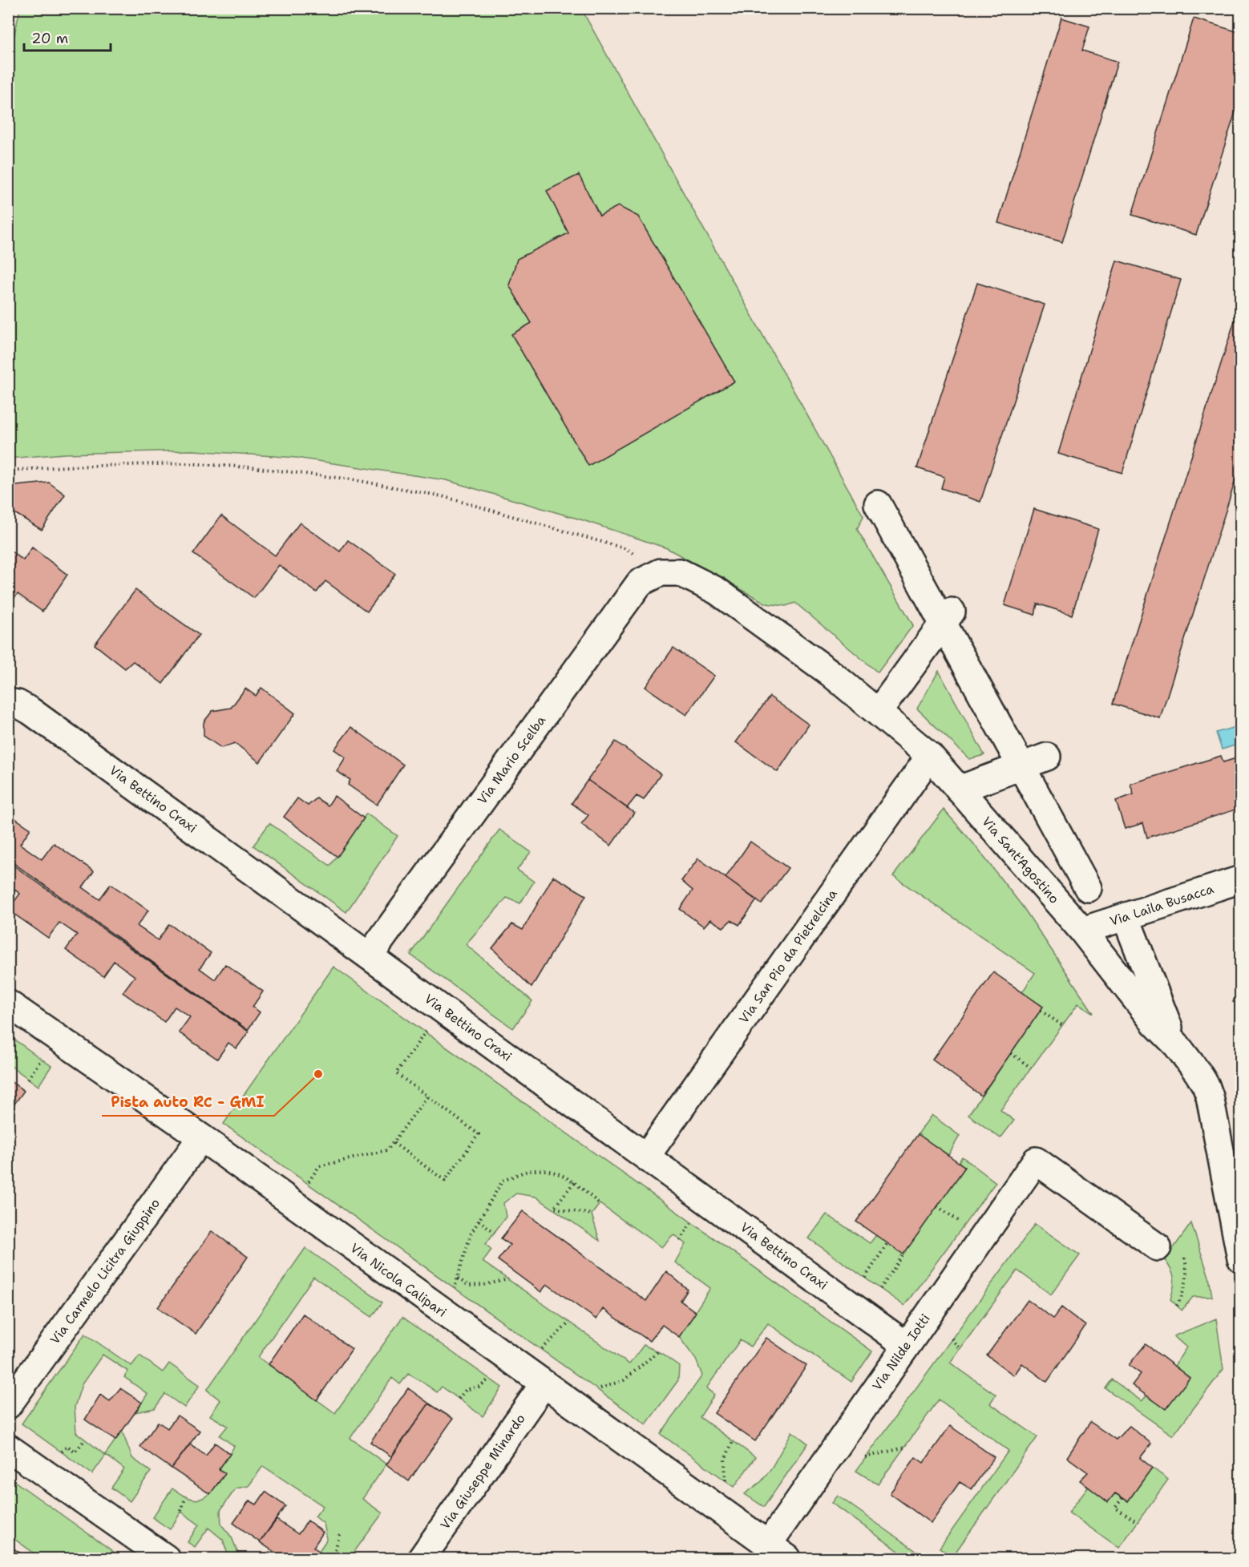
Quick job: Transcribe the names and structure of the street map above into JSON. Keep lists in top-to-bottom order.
{
  "streets": {
    "street": [
      "Via Mario Scelba",
      "Via Bettino Craxi",
      "Via Sant'Agostino",
      "Via Laila Busacca",
      "Via San Pio da Pietrelcina",
      "Via Carmelo Licitra Giuppino",
      "Via Nicola Calipari",
      "Via Nilde Iotti",
      "Via Giuseppe Minardo"
    ]
  },
  "crossings": [
    ["Via Mario Scelba", "Via Bettino Craxi"],
    ["Via Mario Scelba", "Via Sant'Agostino"],
    ["Via Bettino Craxi", "Via San Pio da Pietrelcina"],
    ["Via Bettino Craxi", "Via Nilde Iotti"],
    ["Via Sant'Agostino", "Via Laila Busacca"],
    ["Via Sant'Agostino", "Via San Pio da Pietrelcina"],
    ["Via Carmelo Licitra Giuppino", "Via Nicola Calipari"],
    ["Via Nicola Calipari", "Via Nilde Iotti"],
    ["Via Nicola Calipari", "Via Giuseppe Minardo"]
  ],
  "places": ["Pista auto RC - GMI"],
  "scale_bar": "20 m"
}
